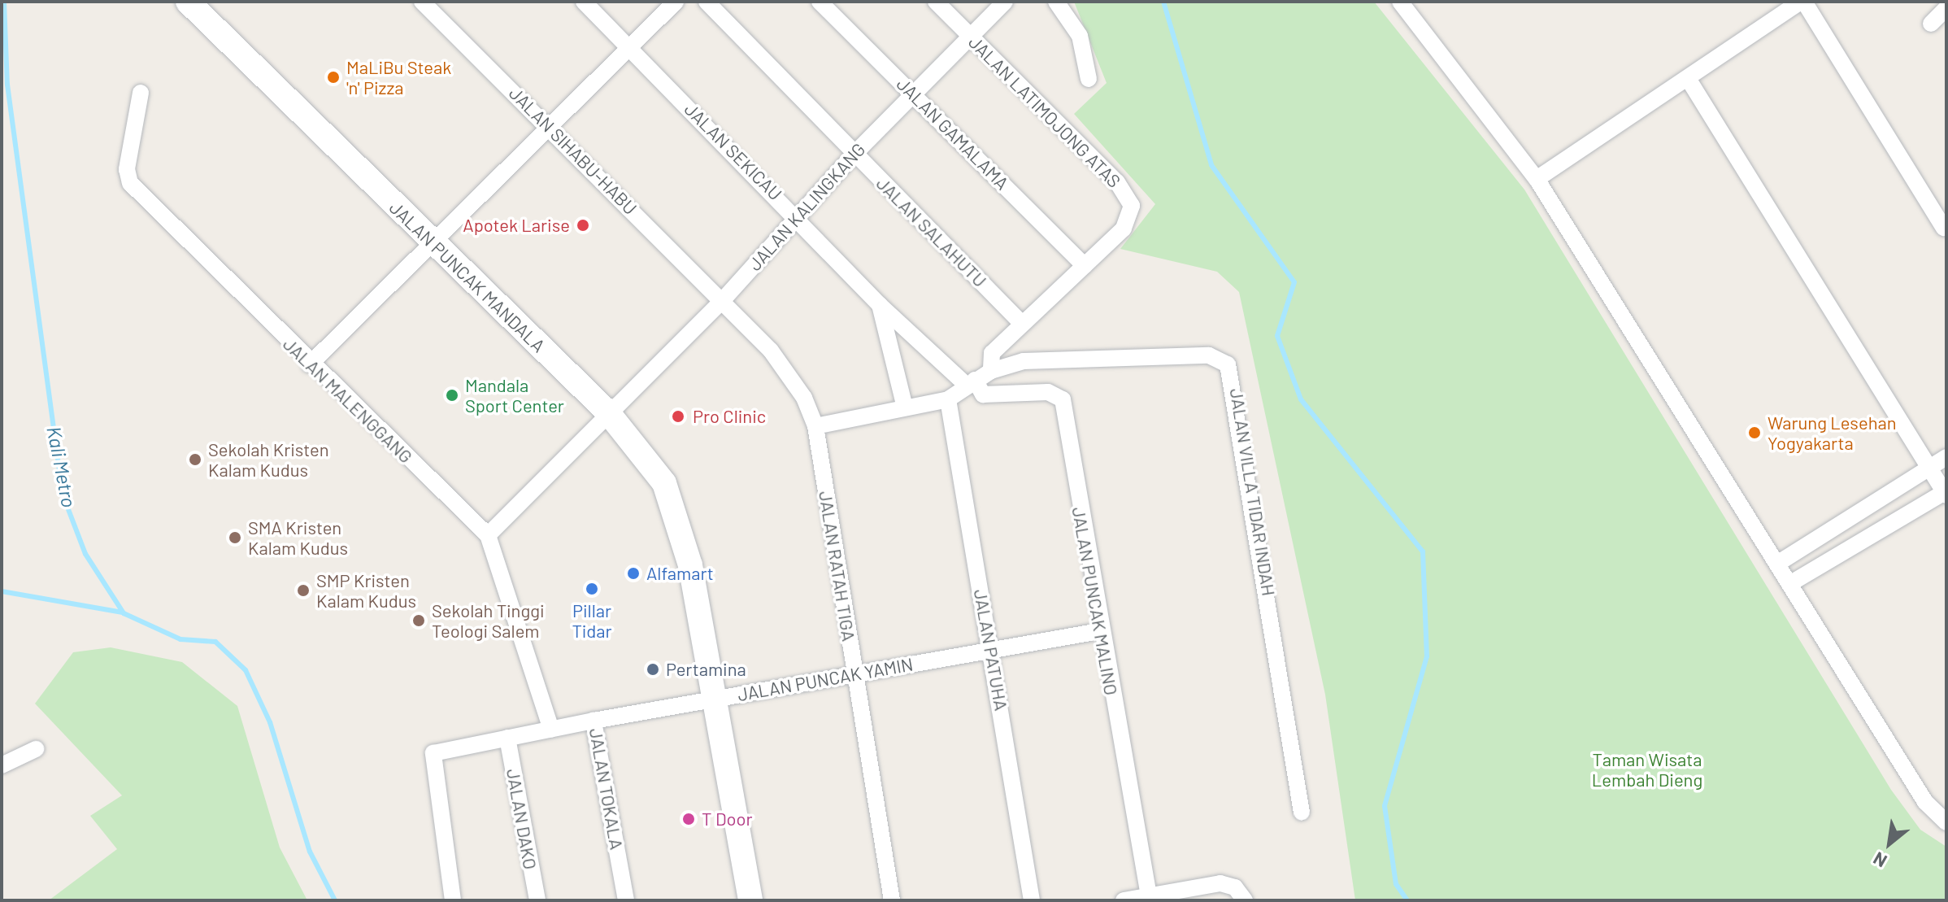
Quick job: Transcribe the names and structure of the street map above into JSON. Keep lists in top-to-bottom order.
{
  "streets": {
    "main road": ["JALAN PUNCAK MANDALA", "JALAN PUNCAK YAMIN"],
    "street": [
      "JALAN LATIMOJONG ATAS",
      "JALAN GAMALAMA",
      "JALAN SIHABU-HABU",
      "JALAN SEKICAU",
      "JALAN KALINGKANG",
      "JALAN SALAHUTU",
      "JALAN MALENGGANG",
      "JALAN VILLA TIDAR INDAH",
      "JALAN RATAH TIGA",
      "JALAN PUNCAK MALINO",
      "JALAN PATUHA",
      "JALAN TOKALA",
      "JALAN DAKO"
    ]
  },
  "crossings": [
    ["JALAN LATIMOJONG ATAS", "JALAN GAMALAMA"],
    ["JALAN LATIMOJONG ATAS", "JALAN KALINGKANG"],
    ["JALAN GAMALAMA", "JALAN KALINGKANG"],
    ["JALAN SIHABU-HABU", "JALAN KALINGKANG"],
    ["JALAN SIHABU-HABU", "JALAN RATAH TIGA"],
    ["JALAN SEKICAU", "JALAN KALINGKANG"],
    ["JALAN SEKICAU", "JALAN VILLA TIDAR INDAH"],
    ["JALAN SEKICAU", "JALAN PUNCAK MALINO"],
    ["JALAN KALINGKANG", "JALAN SALAHUTU"],
    ["JALAN KALINGKANG", "JALAN PUNCAK MANDALA"],
    ["JALAN KALINGKANG", "JALAN MALENGGANG"],
    ["JALAN KALINGKANG", "JALAN RATAH TIGA"],
    ["JALAN PUNCAK MANDALA", "JALAN PUNCAK YAMIN"],
    ["JALAN PUNCAK MANDALA", "JALAN TOKALA"],
    ["JALAN VILLA TIDAR INDAH", "JALAN PUNCAK MALINO"],
    ["JALAN VILLA TIDAR INDAH", "JALAN PATUHA"],
    ["JALAN RATAH TIGA", "JALAN PUNCAK YAMIN"],
    ["JALAN PUNCAK MALINO", "JALAN PUNCAK YAMIN"],
    ["JALAN PATUHA", "JALAN PUNCAK YAMIN"],
    ["JALAN PUNCAK YAMIN", "JALAN TOKALA"]
  ],
  "water": ["Kali Metro"],
  "parks": ["Taman Wisata Lembah Dieng"],
  "places": [
    "MaLiBu Steak 'n' Pizza",
    "Apotek Larise",
    "Mandala Sport Center",
    "Pro Clinic",
    "Warung Lesehan Yogyakarta",
    "Sekolah Kristen Kalam Kudus",
    "SMA Kristen Kalam Kudus",
    "Alfamart",
    "Pillar Tidar",
    "SMP Kristen Kalam Kudus",
    "Sekolah Tinggi Teologi Salem",
    "Pertamina",
    "T Door"
  ],
  "north": "bottom left"
}
